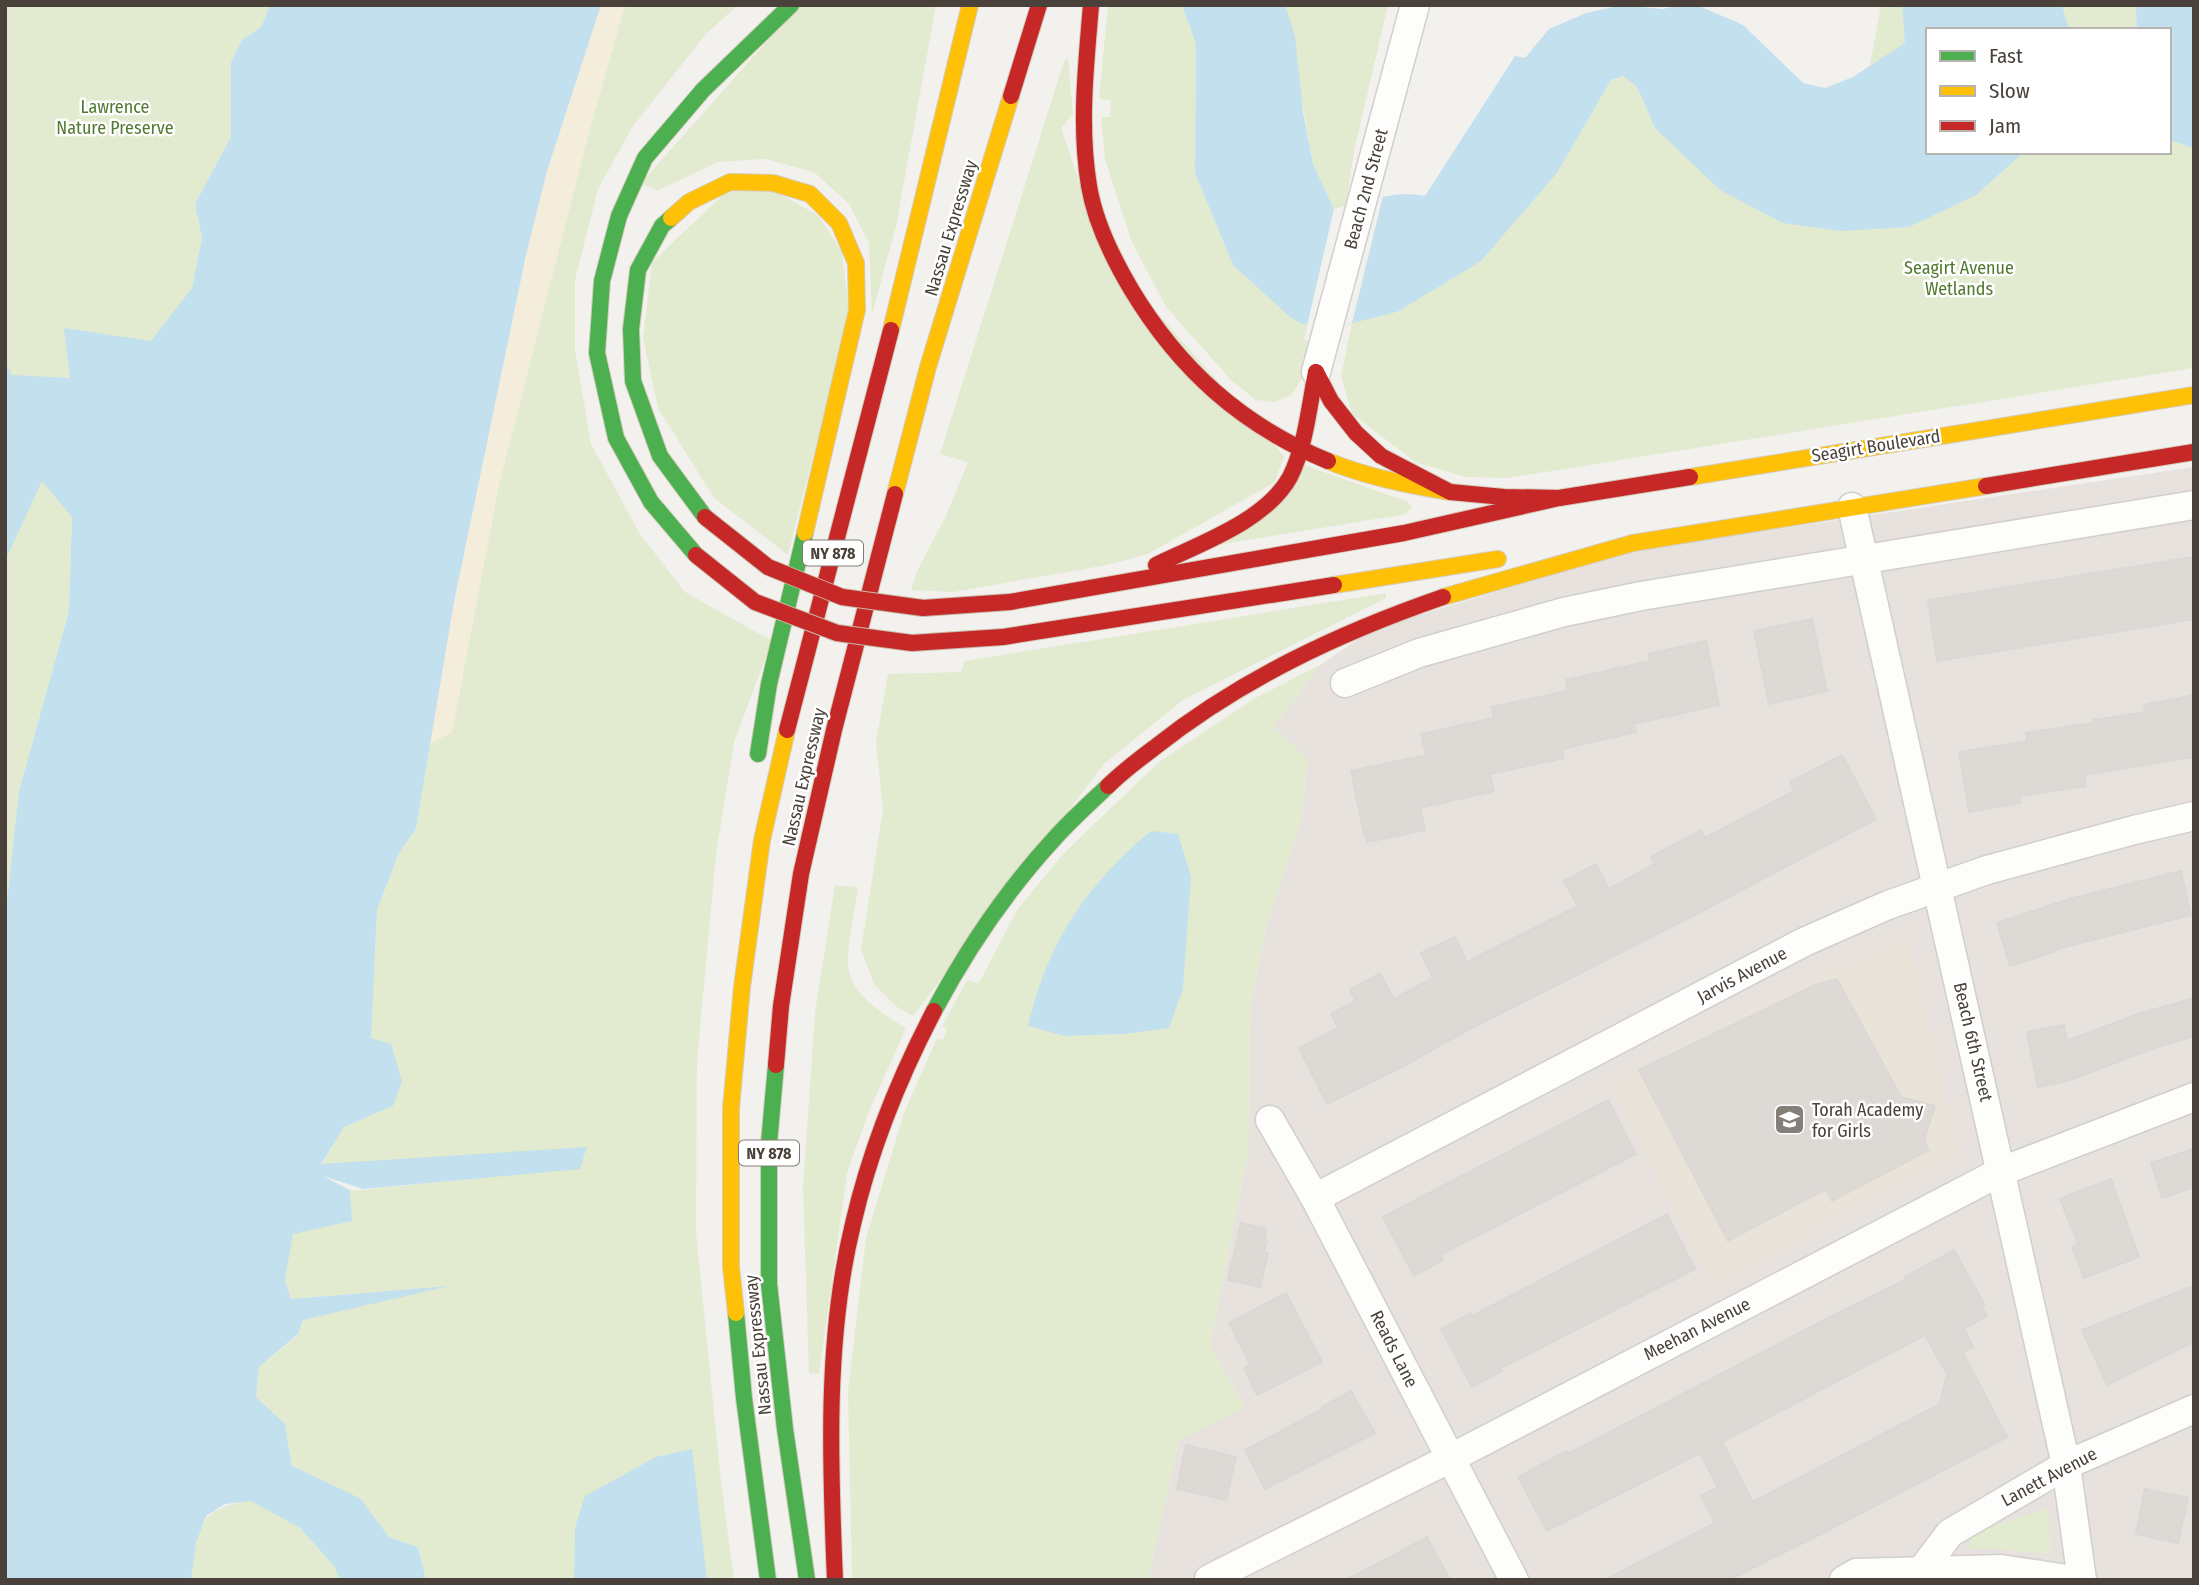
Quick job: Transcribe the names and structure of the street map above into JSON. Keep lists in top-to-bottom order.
{
  "streets": {
    "main road": ["Nassau Expressway", "Seagirt Boulevard", "NY 878"],
    "street": [
      "Beach 2nd Street",
      "Jarvis Avenue",
      "Beach 6th Street",
      "Meehan Avenue",
      "Reads Lane",
      "Lanett Avenue"
    ]
  },
  "crossings": [
    ["Jarvis Avenue", "Beach 6th Street"],
    ["Jarvis Avenue", "Reads Lane"],
    ["Beach 6th Street", "Meehan Avenue"],
    ["Beach 6th Street", "Lanett Avenue"],
    ["Meehan Avenue", "Reads Lane"]
  ],
  "parks": ["Lawrence Nature Preserve", "Seagirt Avenue Wetlands"],
  "places": {
    "school or university": ["Torah Academy for Girls"]
  },
  "legend": ["Fast", "Slow", "Jam"]
}
